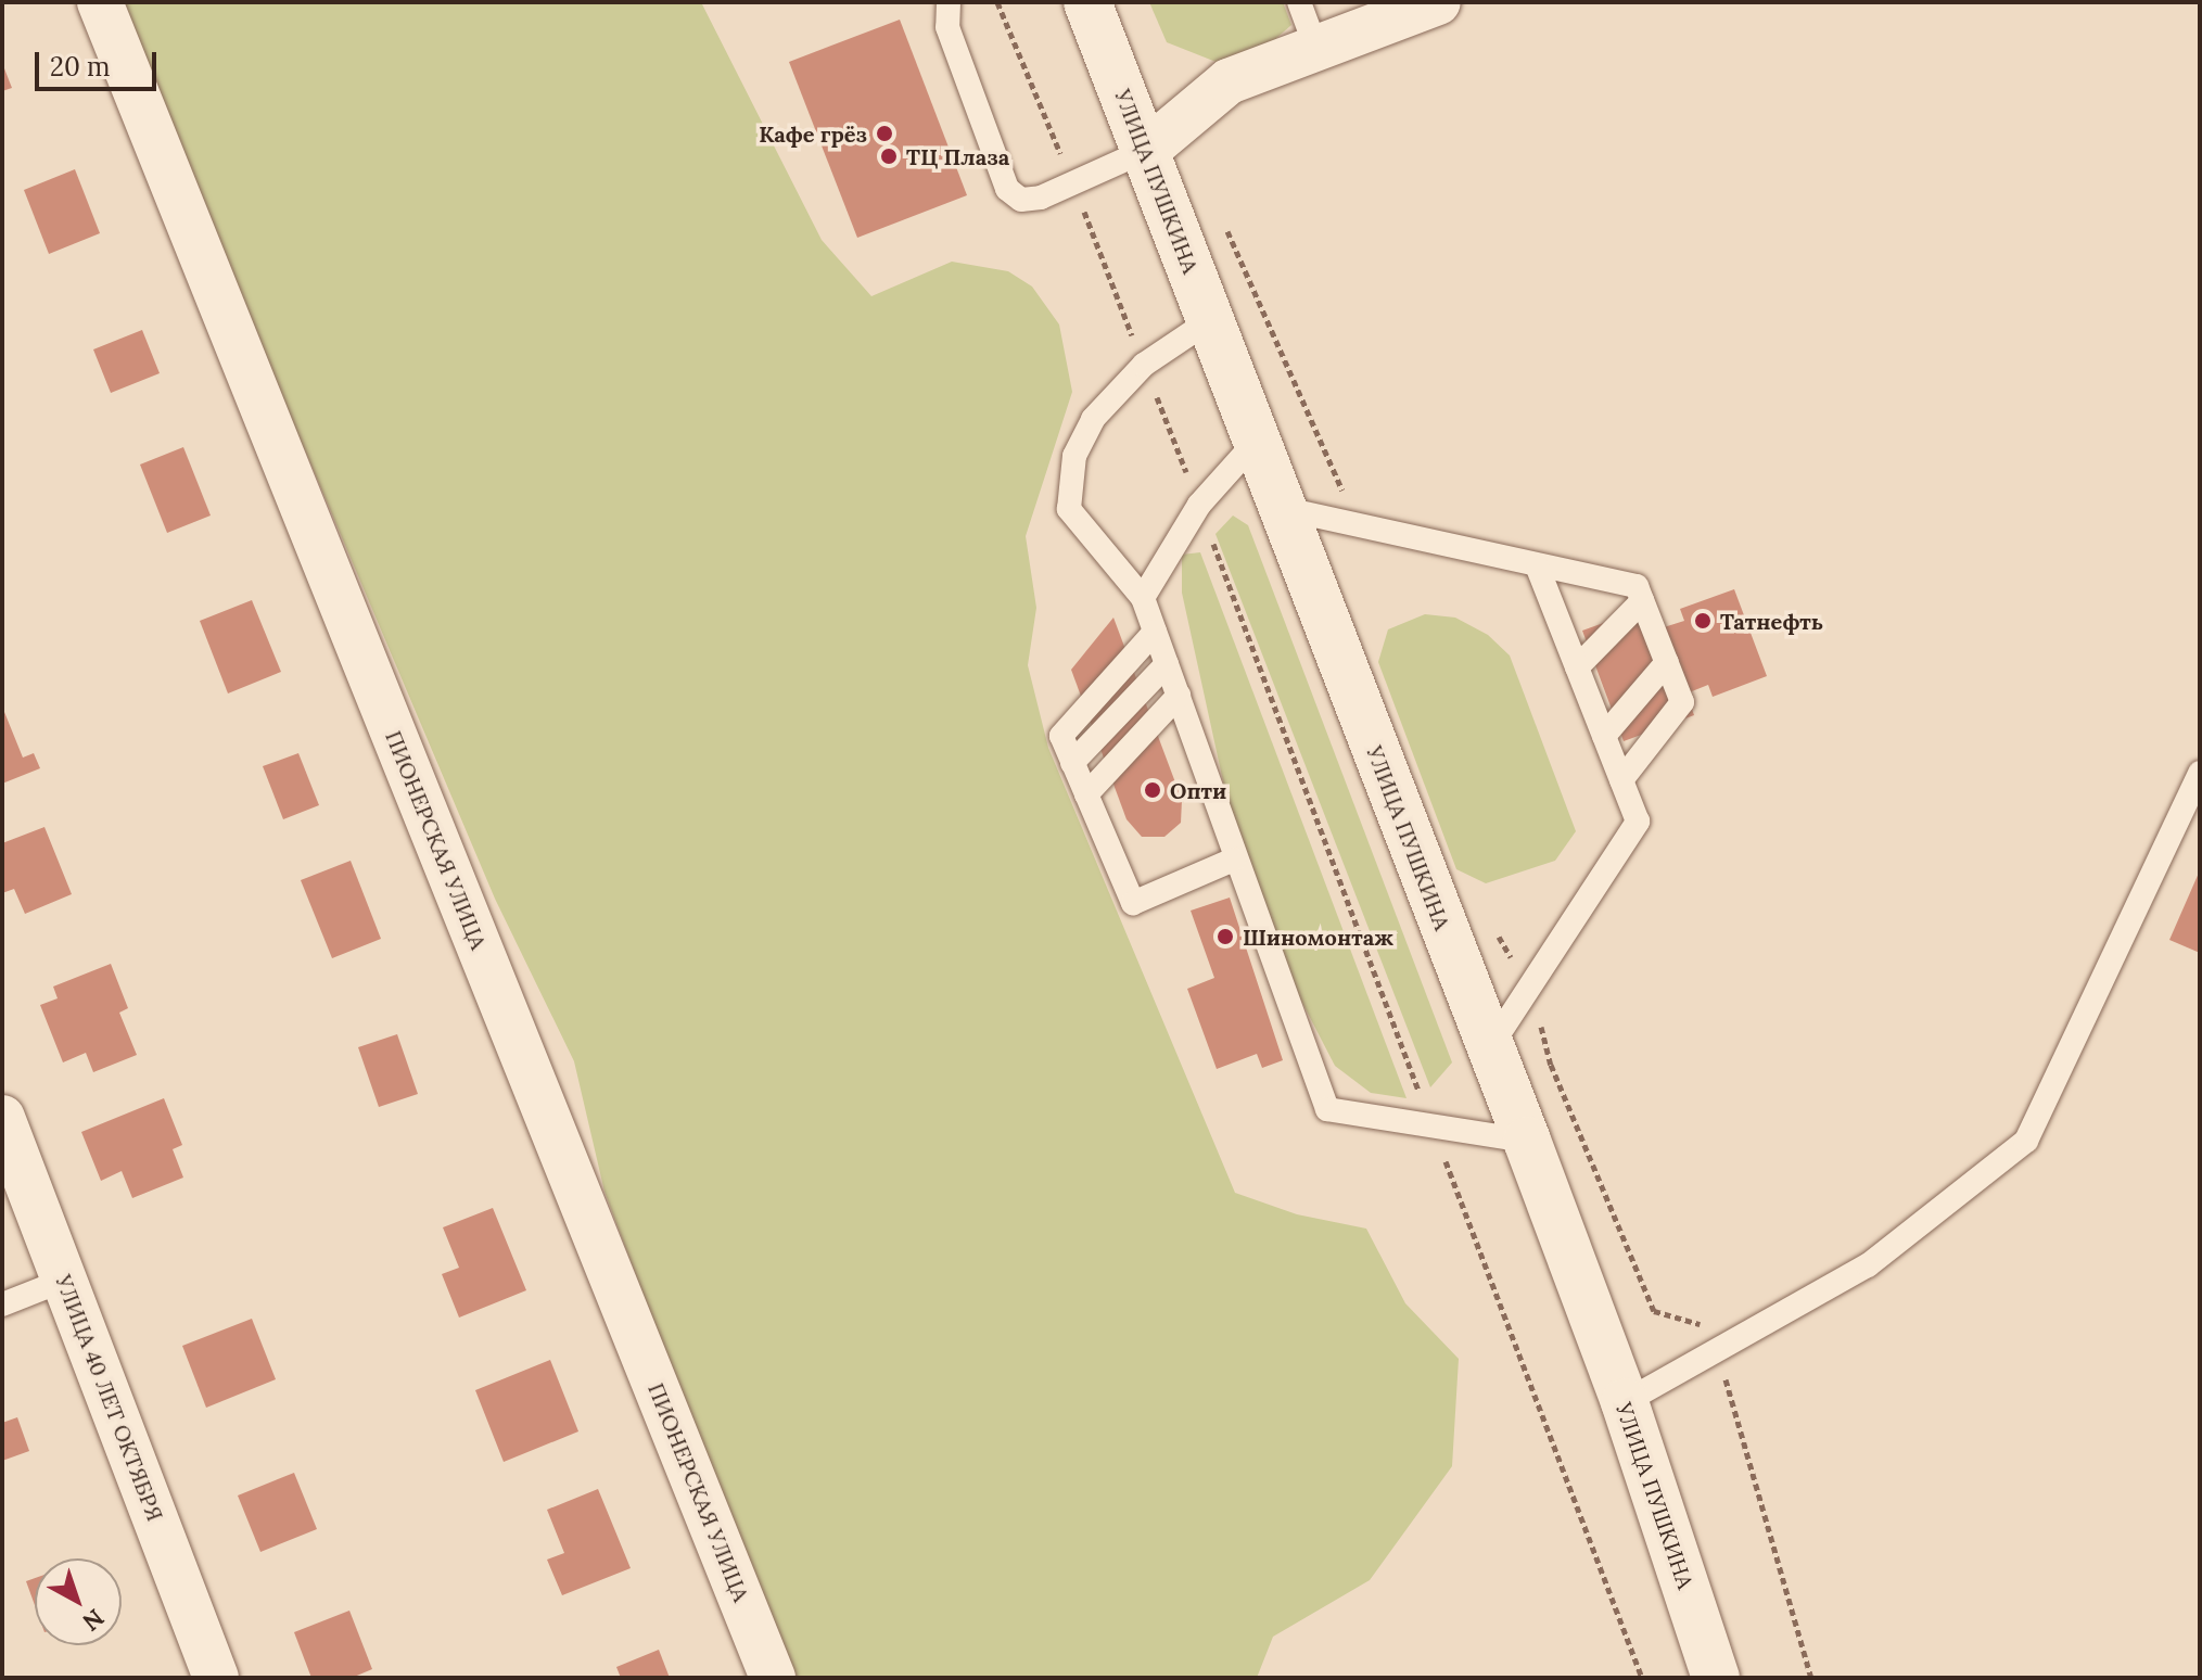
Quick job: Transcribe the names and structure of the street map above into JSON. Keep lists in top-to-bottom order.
{
  "streets": {
    "main road": ["УЛИЦА ПУШКИНА"],
    "street": ["ПИОНЕРСКАЯ УЛИЦА", "УЛИЦА 40 ЛЕТ ОКТЯБРЯ"]
  },
  "places": [
    "Кафе грёз",
    "ТЦ Плаза",
    "Татнефть",
    "Опти",
    "Шиномонтаж"
  ],
  "scale_bar": "20 m",
  "north": "bottom right"
}
